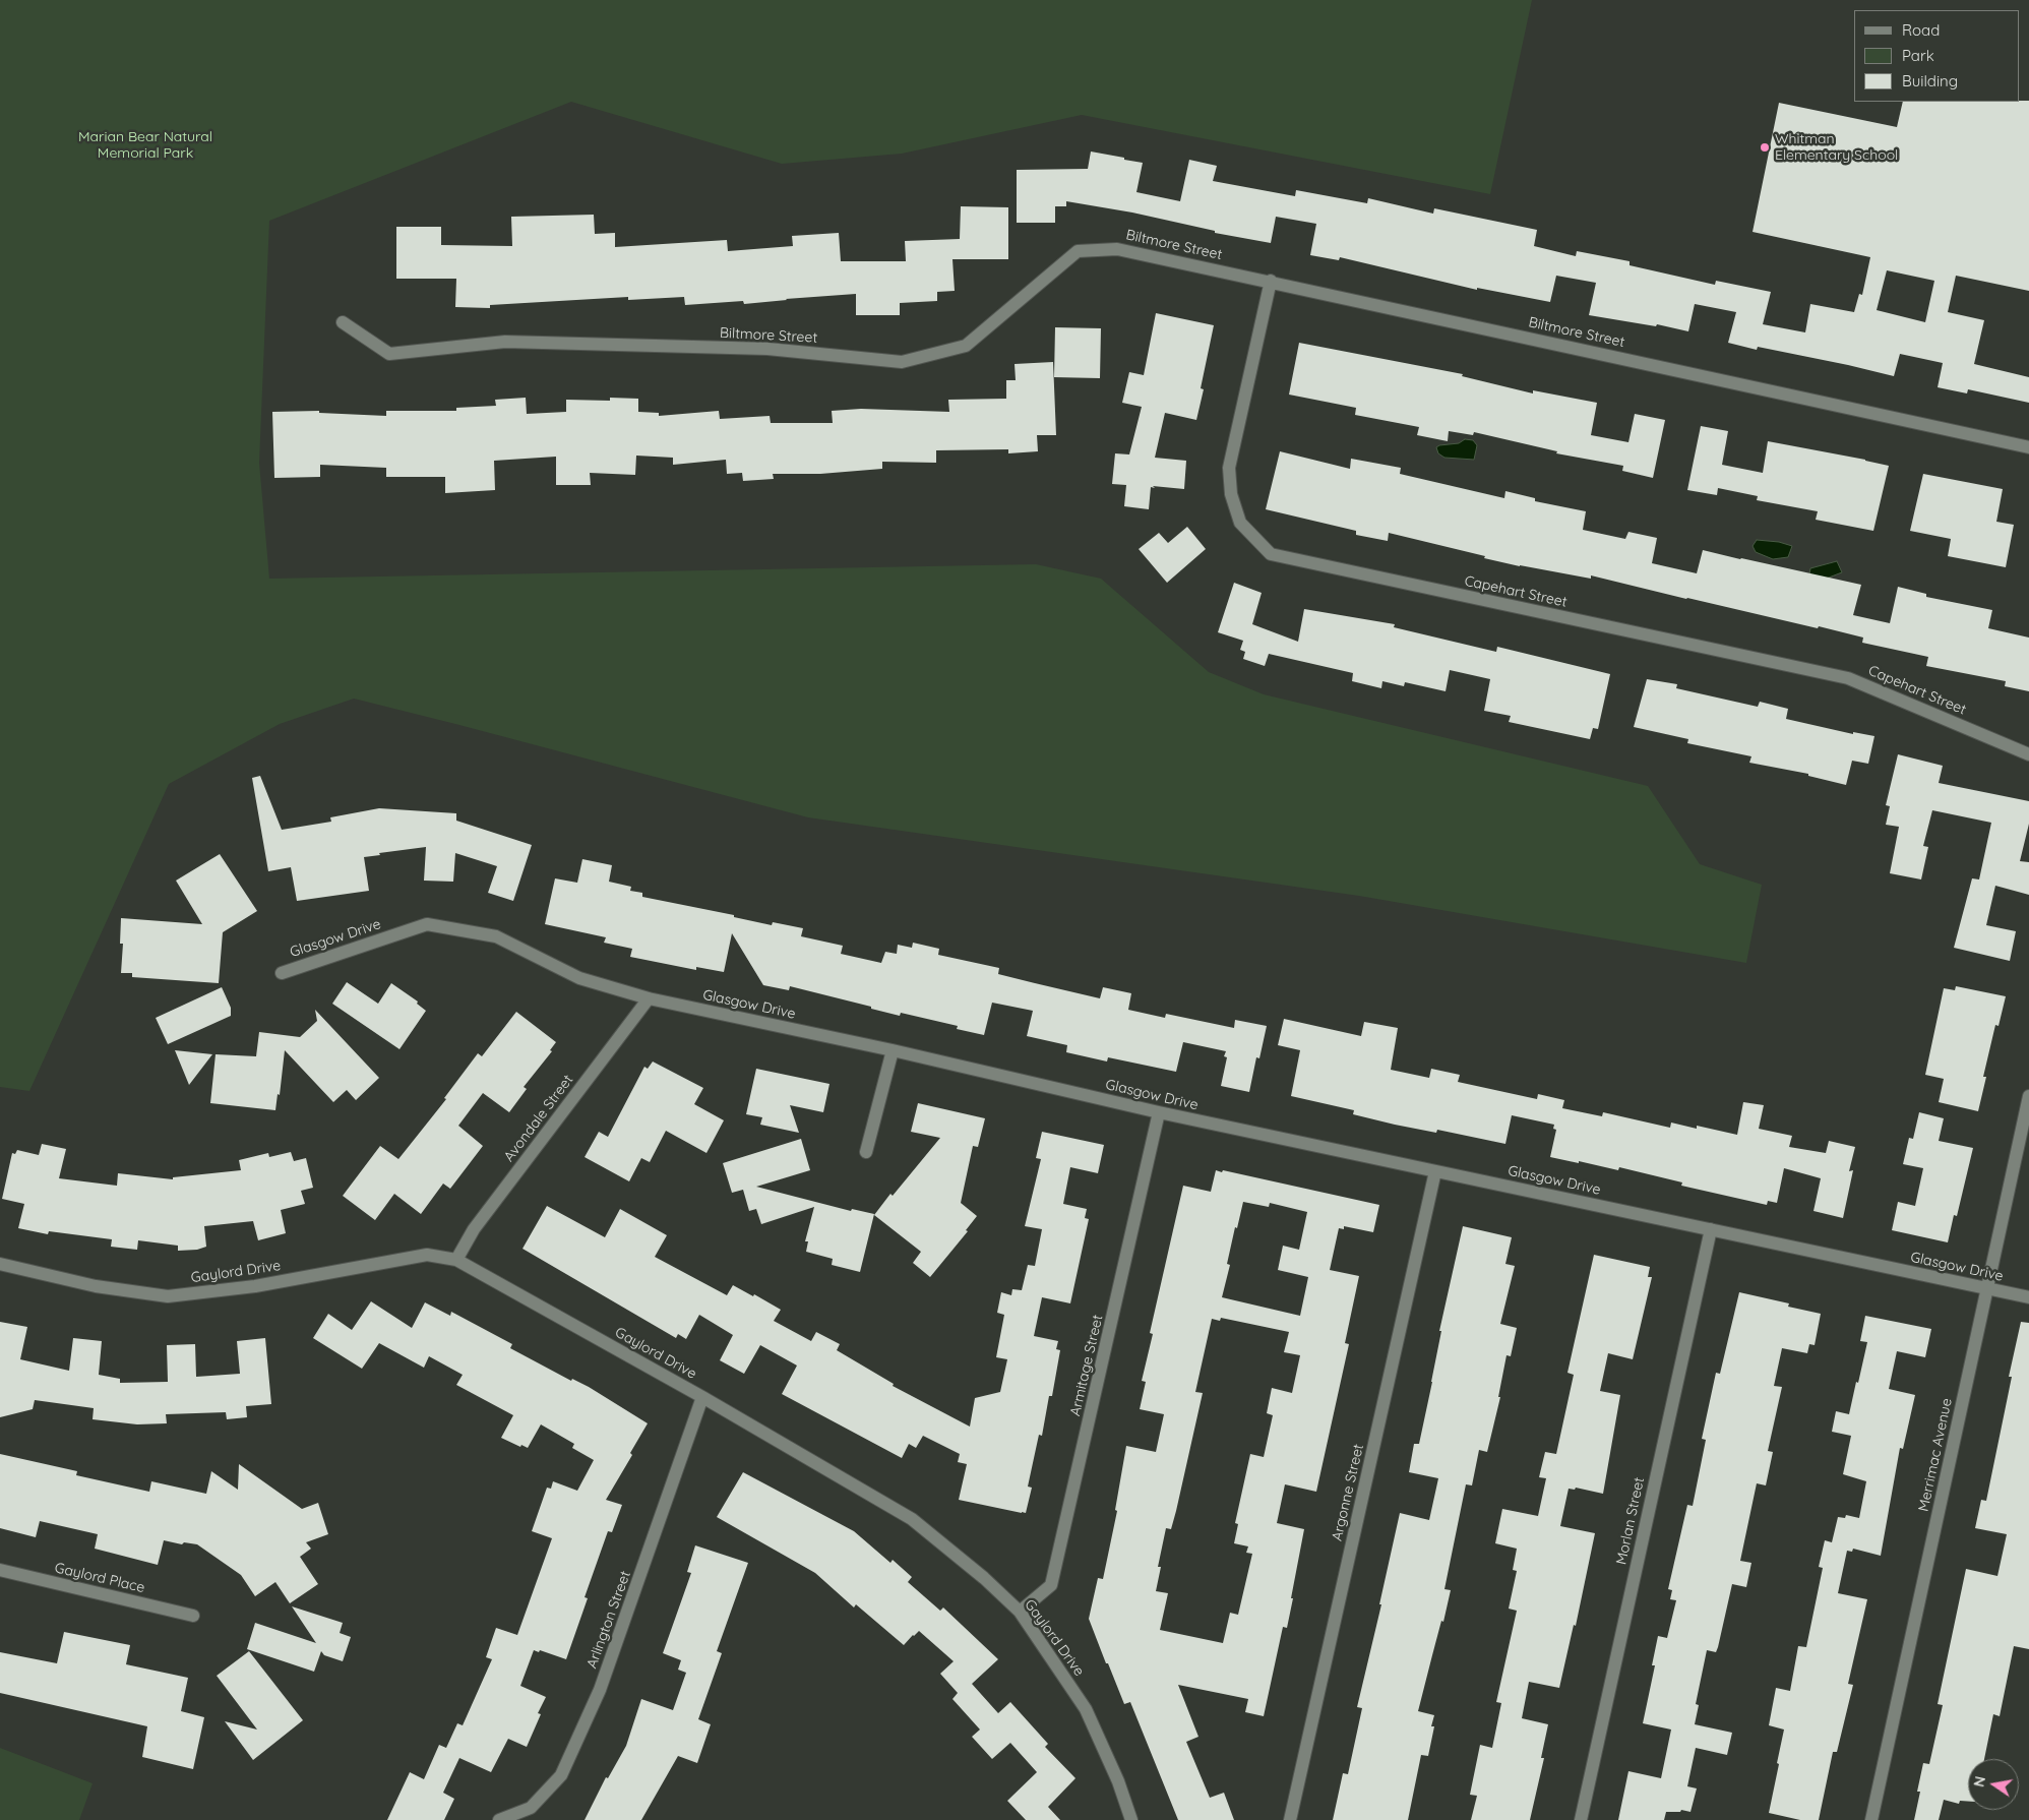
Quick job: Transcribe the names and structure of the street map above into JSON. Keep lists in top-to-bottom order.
{
  "streets": {
    "street": [
      "Biltmore Street",
      "Capehart Street",
      "Glasgow Drive",
      "Avondale Street",
      "Gaylord Drive",
      "Armitage Street",
      "Merrimac Avenue",
      "Argonne Street",
      "Morlan Street",
      "Gaylord Place",
      "Arlington Street"
    ]
  },
  "crossings": [
    ["Biltmore Street", "Capehart Street"],
    ["Glasgow Drive", "Avondale Street"],
    ["Glasgow Drive", "Armitage Street"],
    ["Glasgow Drive", "Merrimac Avenue"],
    ["Glasgow Drive", "Argonne Street"],
    ["Glasgow Drive", "Morlan Street"],
    ["Avondale Street", "Gaylord Drive"],
    ["Gaylord Drive", "Armitage Street"],
    ["Gaylord Drive", "Arlington Street"]
  ],
  "parks": ["Marian Bear Natural Memorial Park"],
  "places": ["Whitman Elementary School"],
  "legend": ["Road", "Park", "Building"],
  "north": "left"
}
